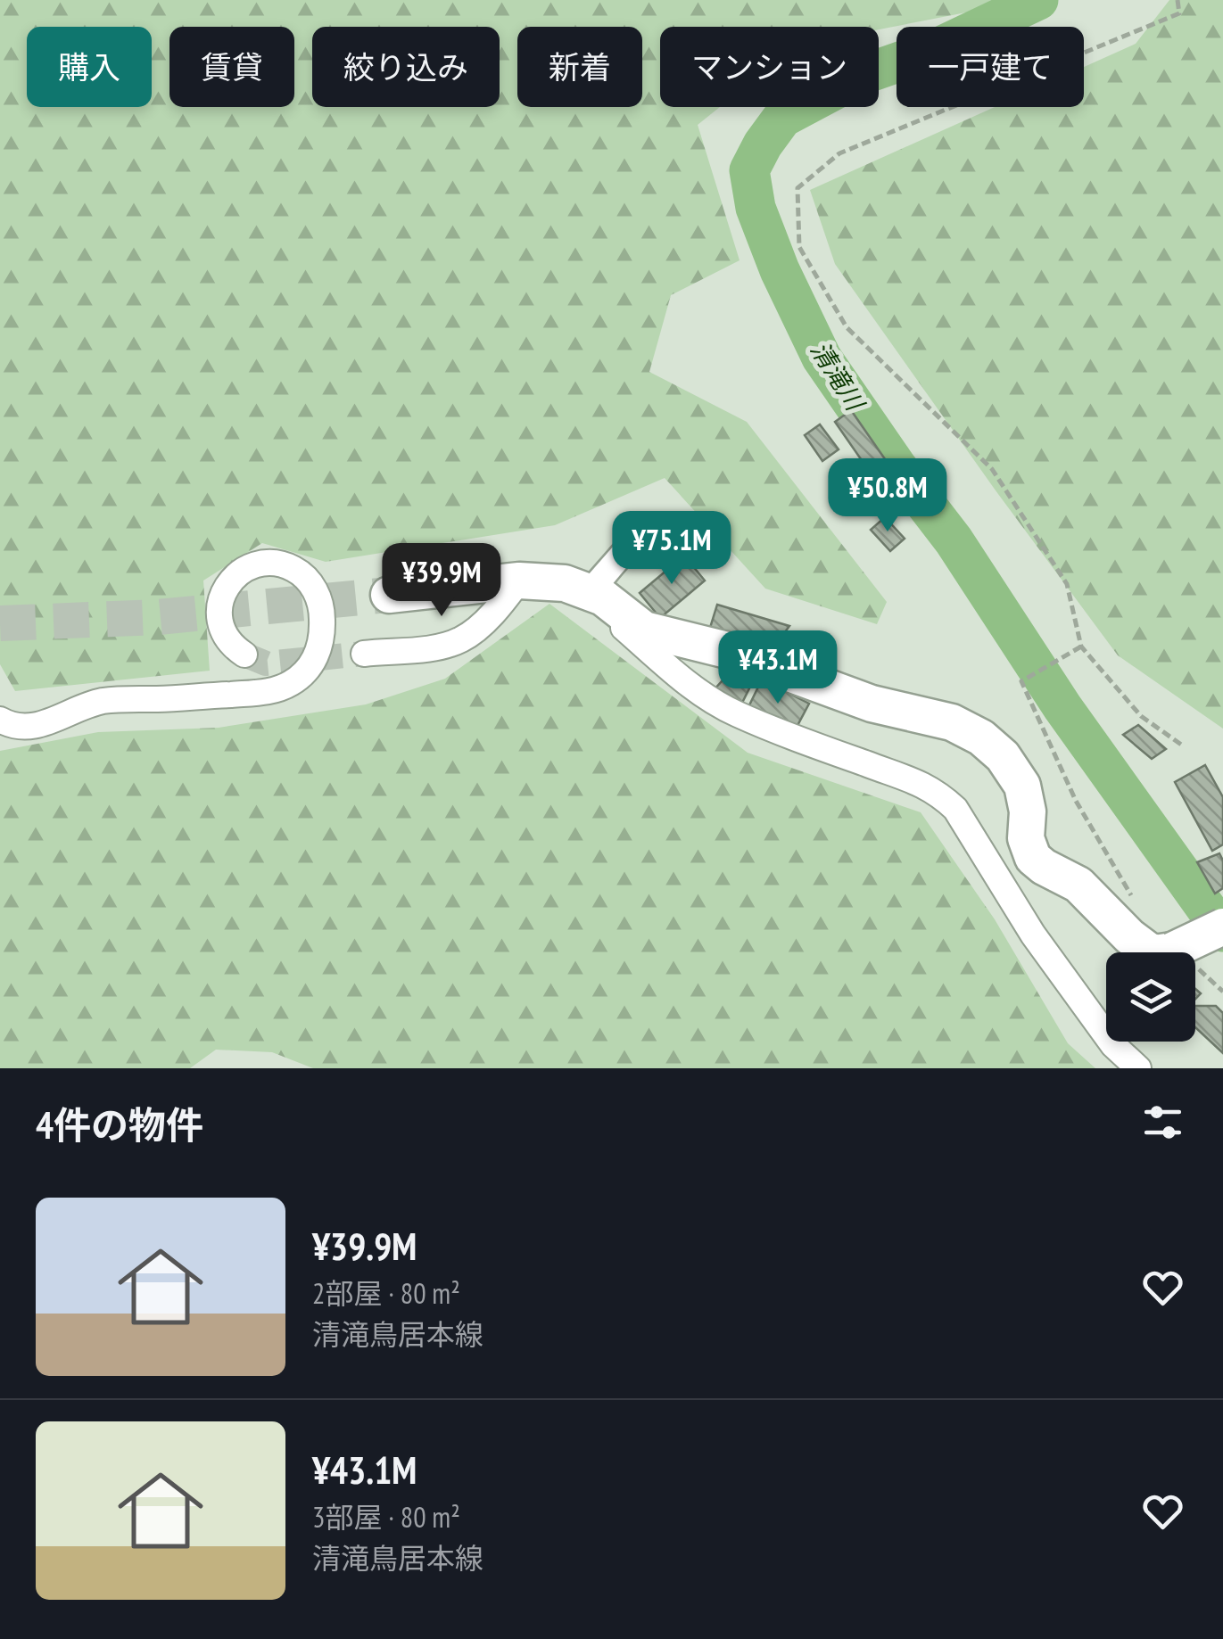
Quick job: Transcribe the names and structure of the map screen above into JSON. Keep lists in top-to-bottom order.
{
  "water": ["清滝川"],
  "page": {
    "chip": [
      "購入",
      "賃貸",
      "絞り込み",
      "新着",
      "マンション",
      "一戸建て"
    ],
    "price": [
      "¥50.8M",
      "¥75.1M",
      "¥39.9M",
      "¥43.1M"
    ],
    "heading": "4件の物件",
    "list": [
      {
        "name": "¥39.9M",
        "note": "2部屋 · 80 m² · 清滝鳥居本線"
      },
      {
        "name": "¥43.1M",
        "note": "3部屋 · 80 m² · 清滝鳥居本線"
      }
    ]
  }
}
